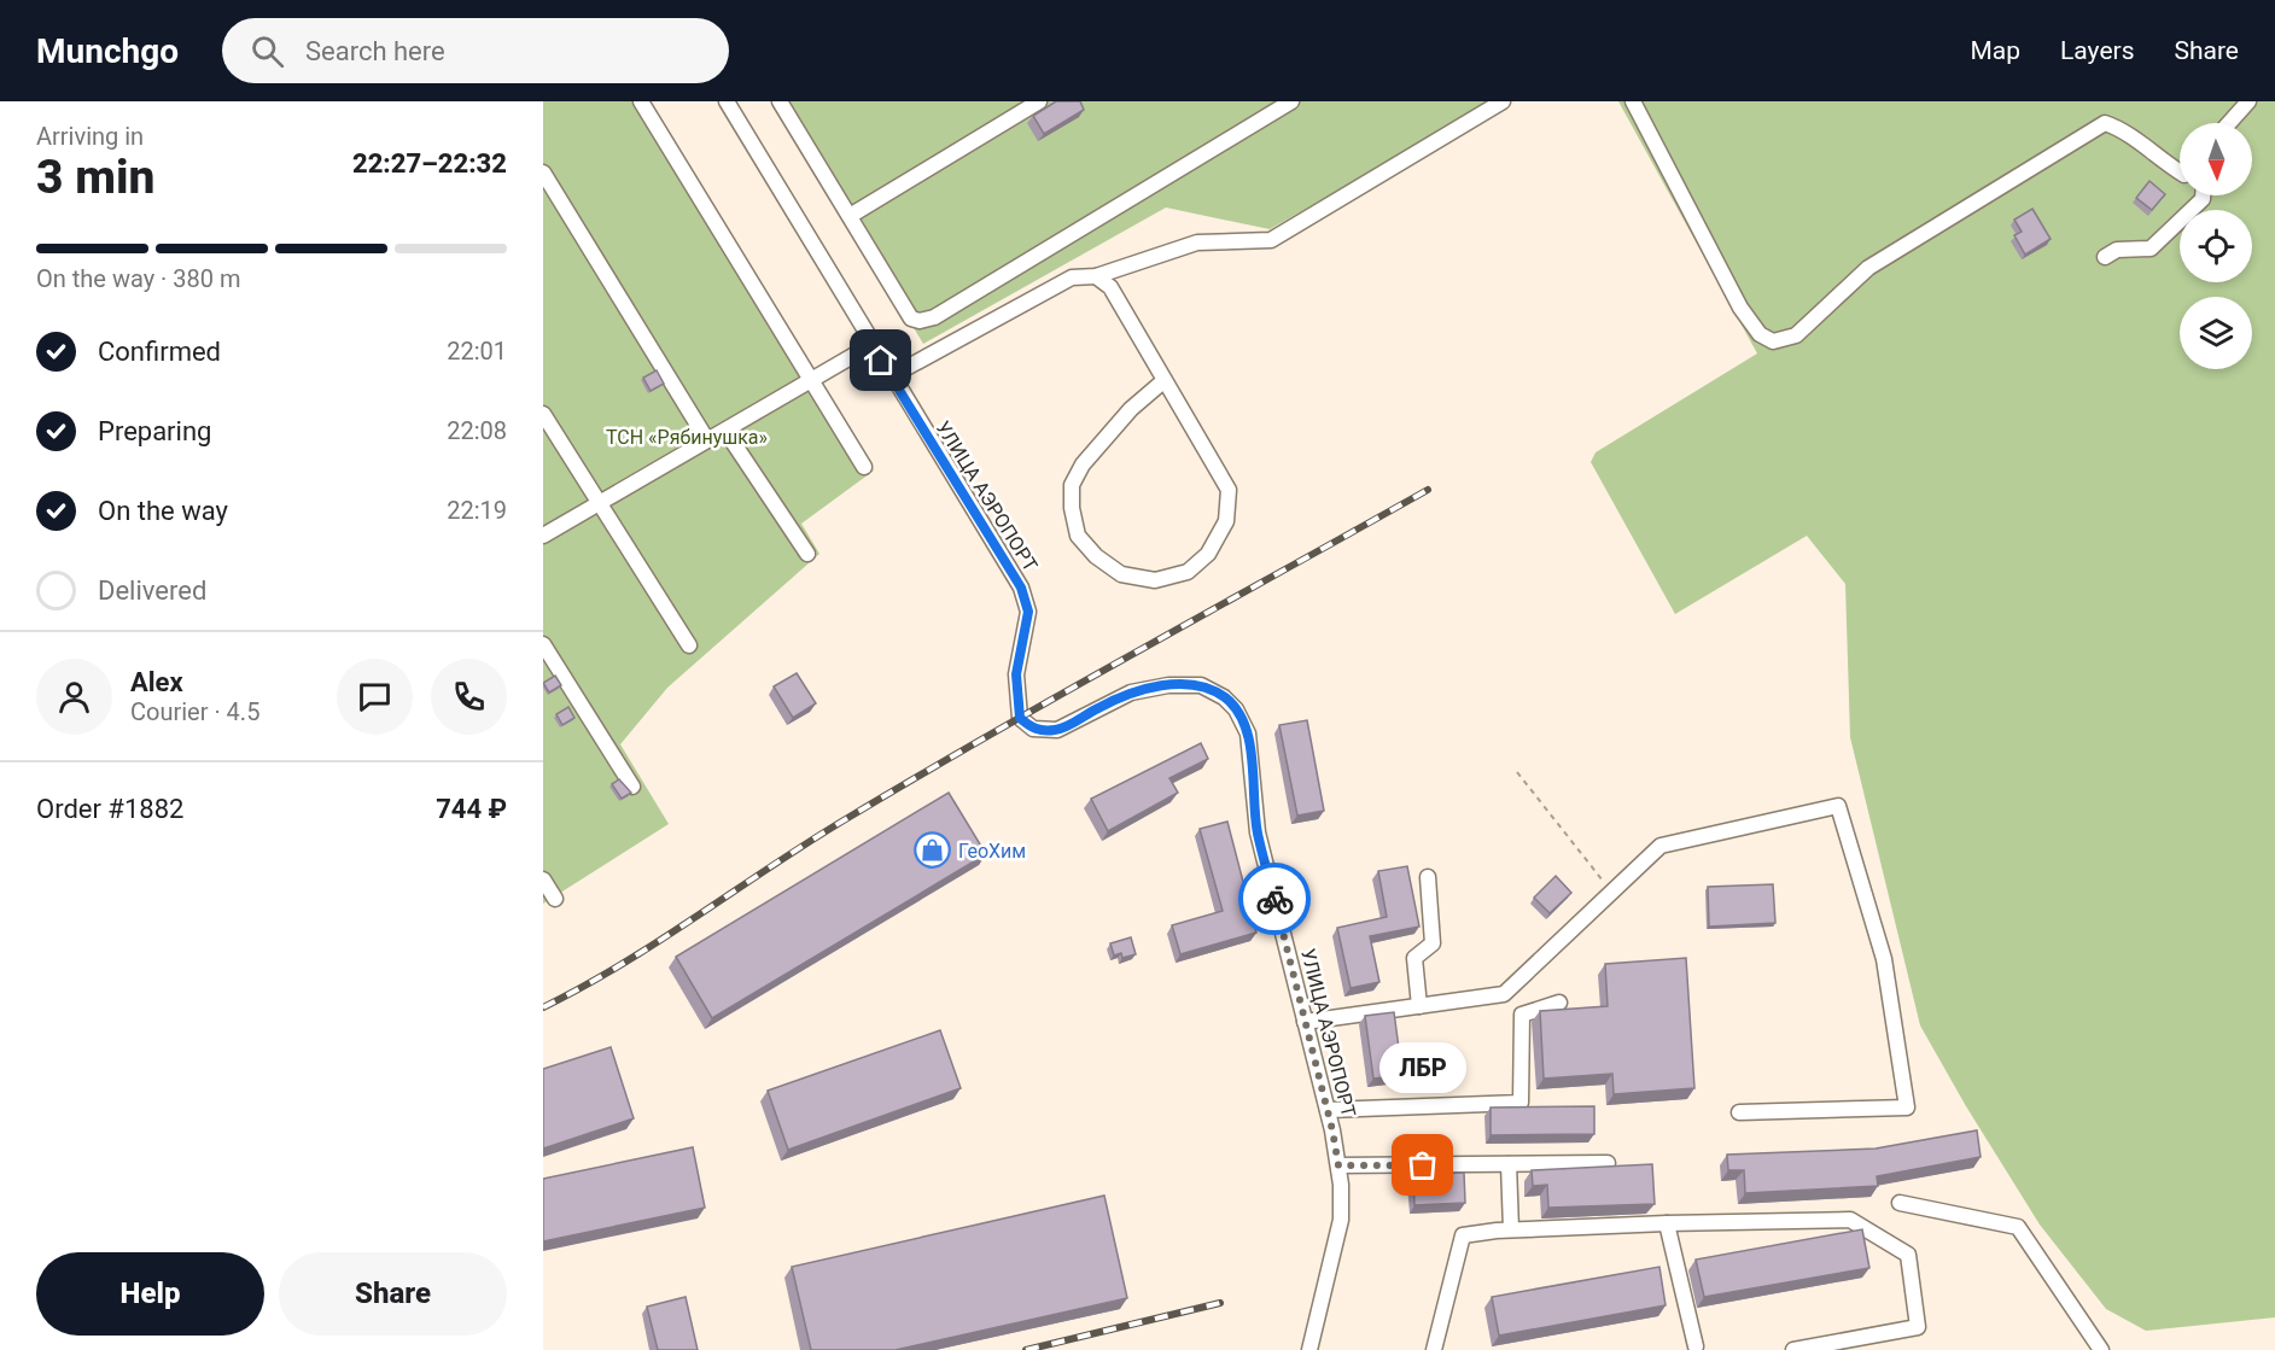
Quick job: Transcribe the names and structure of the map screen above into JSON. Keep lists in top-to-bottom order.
{
  "streets": {
    "street": ["УЛИЦА АЭРОПОРТ"]
  },
  "parks": ["ТСН «Рябинушка»"],
  "places": {
    "shop": ["ГеоХим"],
    "other": ["ЛБР"]
  },
  "north": "bottom",
  "page": {
    "header": "Munchgo",
    "search": "Search here",
    "nav": ["Map", "Layers", "Share"],
    "heading": ["3 min", "Arriving in", "22:27–22:32"],
    "panel": [
      "Alex",
      "Courier · 4.5",
      "Order #1882",
      "744 ₽"
    ],
    "bar": "On the way · 380 m",
    "list": [
      ["Confirmed", "22:01"],
      ["Preparing", "22:08"],
      ["On the way", "22:19"],
      "Delivered"
    ],
    "bubble": "ЛБР",
    "buttons": ["Help", "Share"]
  }
}
